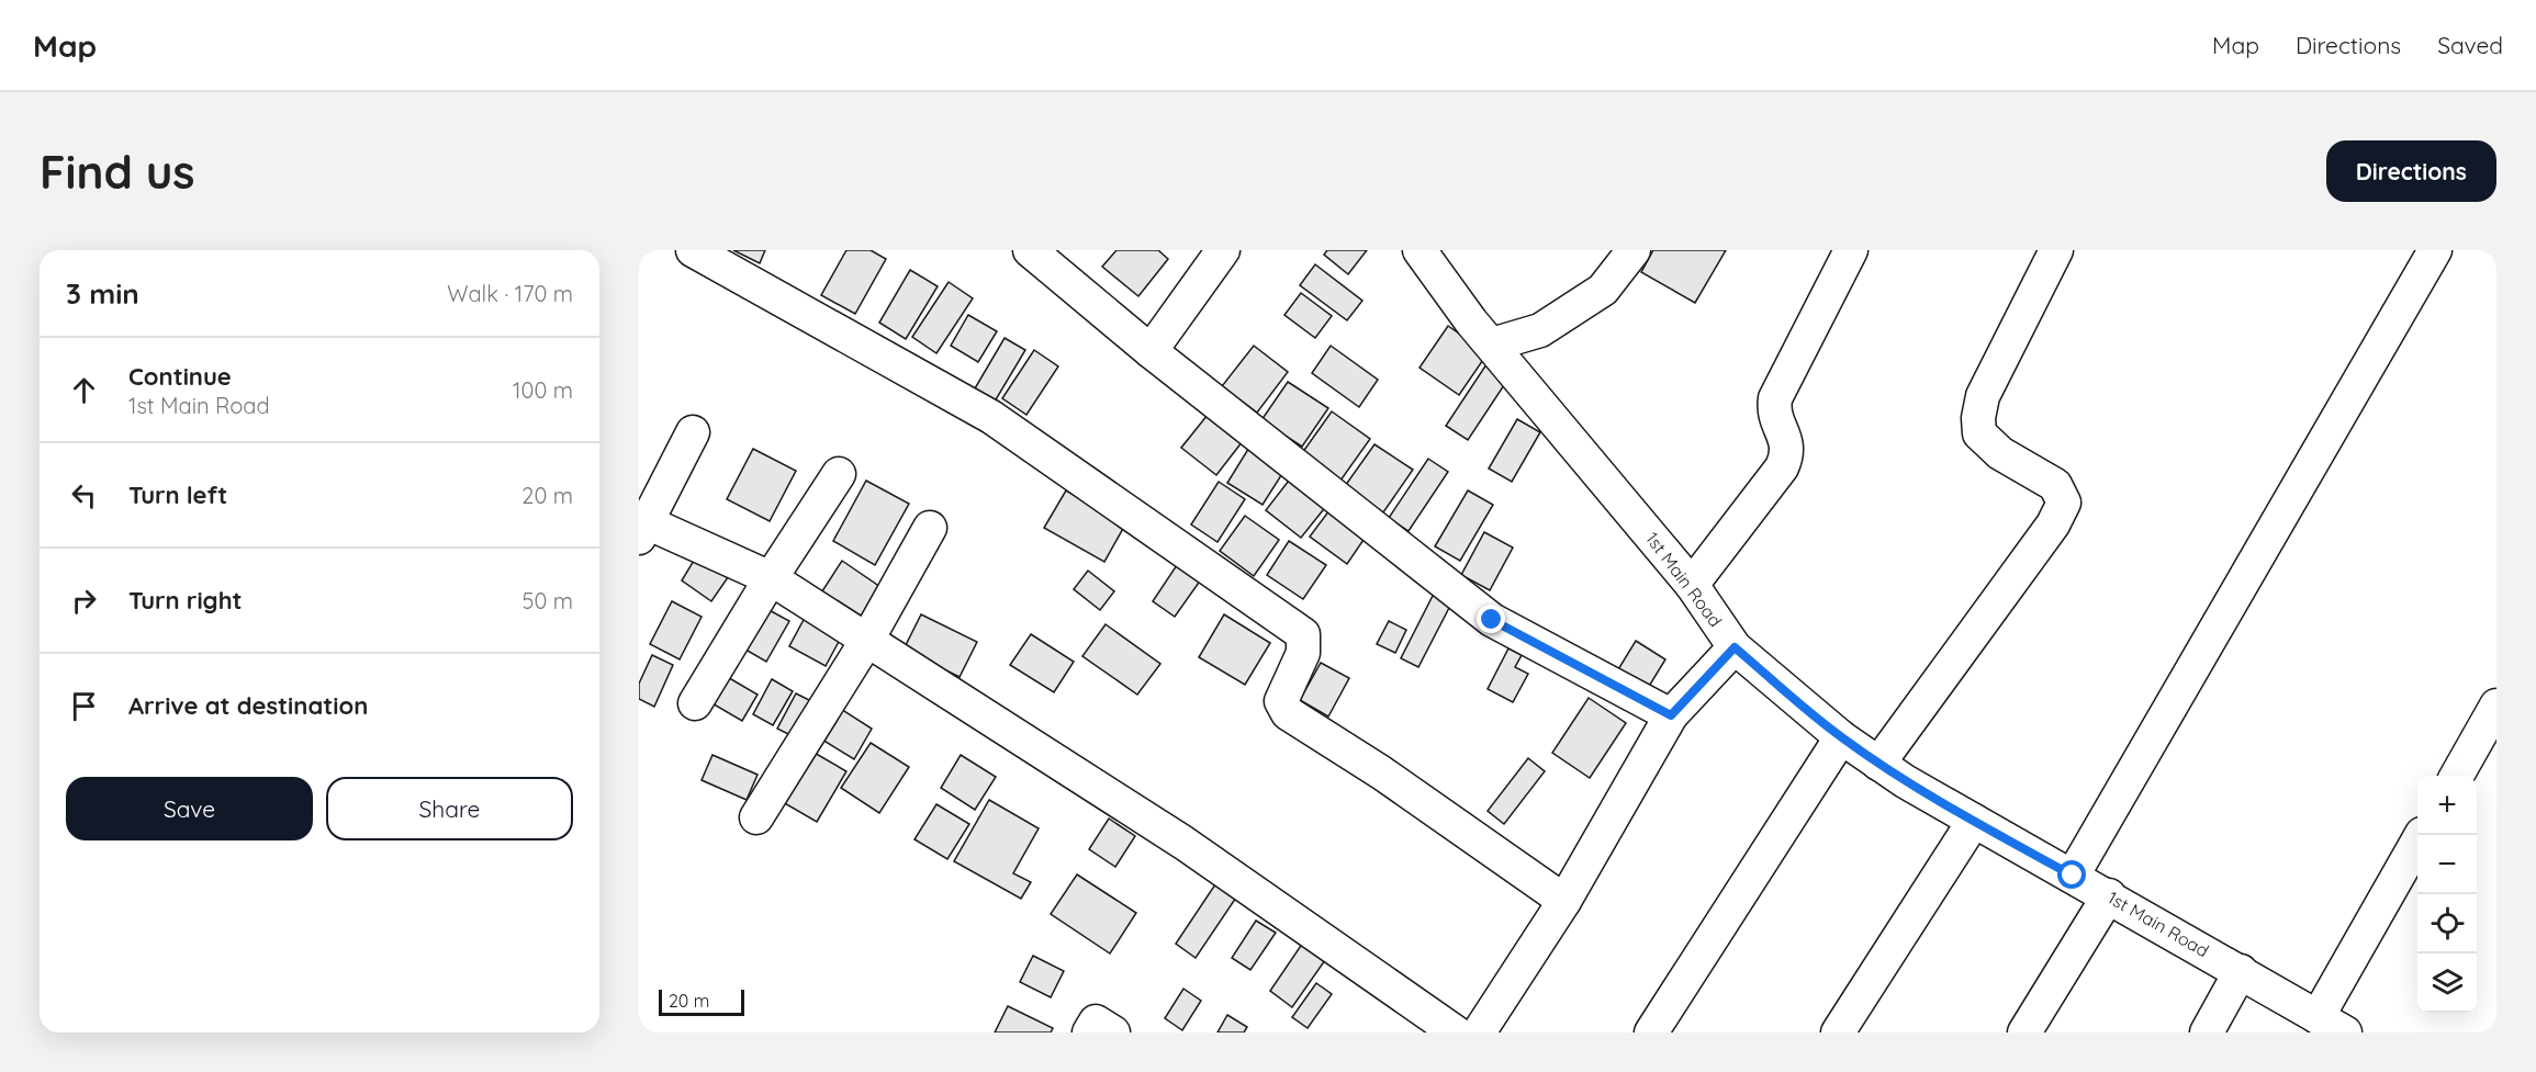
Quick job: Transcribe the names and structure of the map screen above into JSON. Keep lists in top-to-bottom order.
{
  "streets": {
    "street": ["1st Main Road"]
  },
  "scale_bar": "20 m",
  "page": {
    "header": "Map",
    "nav": ["Map", "Directions", "Saved"],
    "buttons": [
      "Directions",
      ["Save", "Share"]
    ],
    "title": "Find us",
    "heading": ["3 min", "Walk · 170 m"],
    "list": [
      ["Continue", "1st Main Road", "100 m"],
      ["Turn left", "20 m"],
      ["Turn right", "50 m"],
      "Arrive at destination"
    ],
    "map_buttons": ["+", "−"],
    "scale": "20 m"
  }
}
